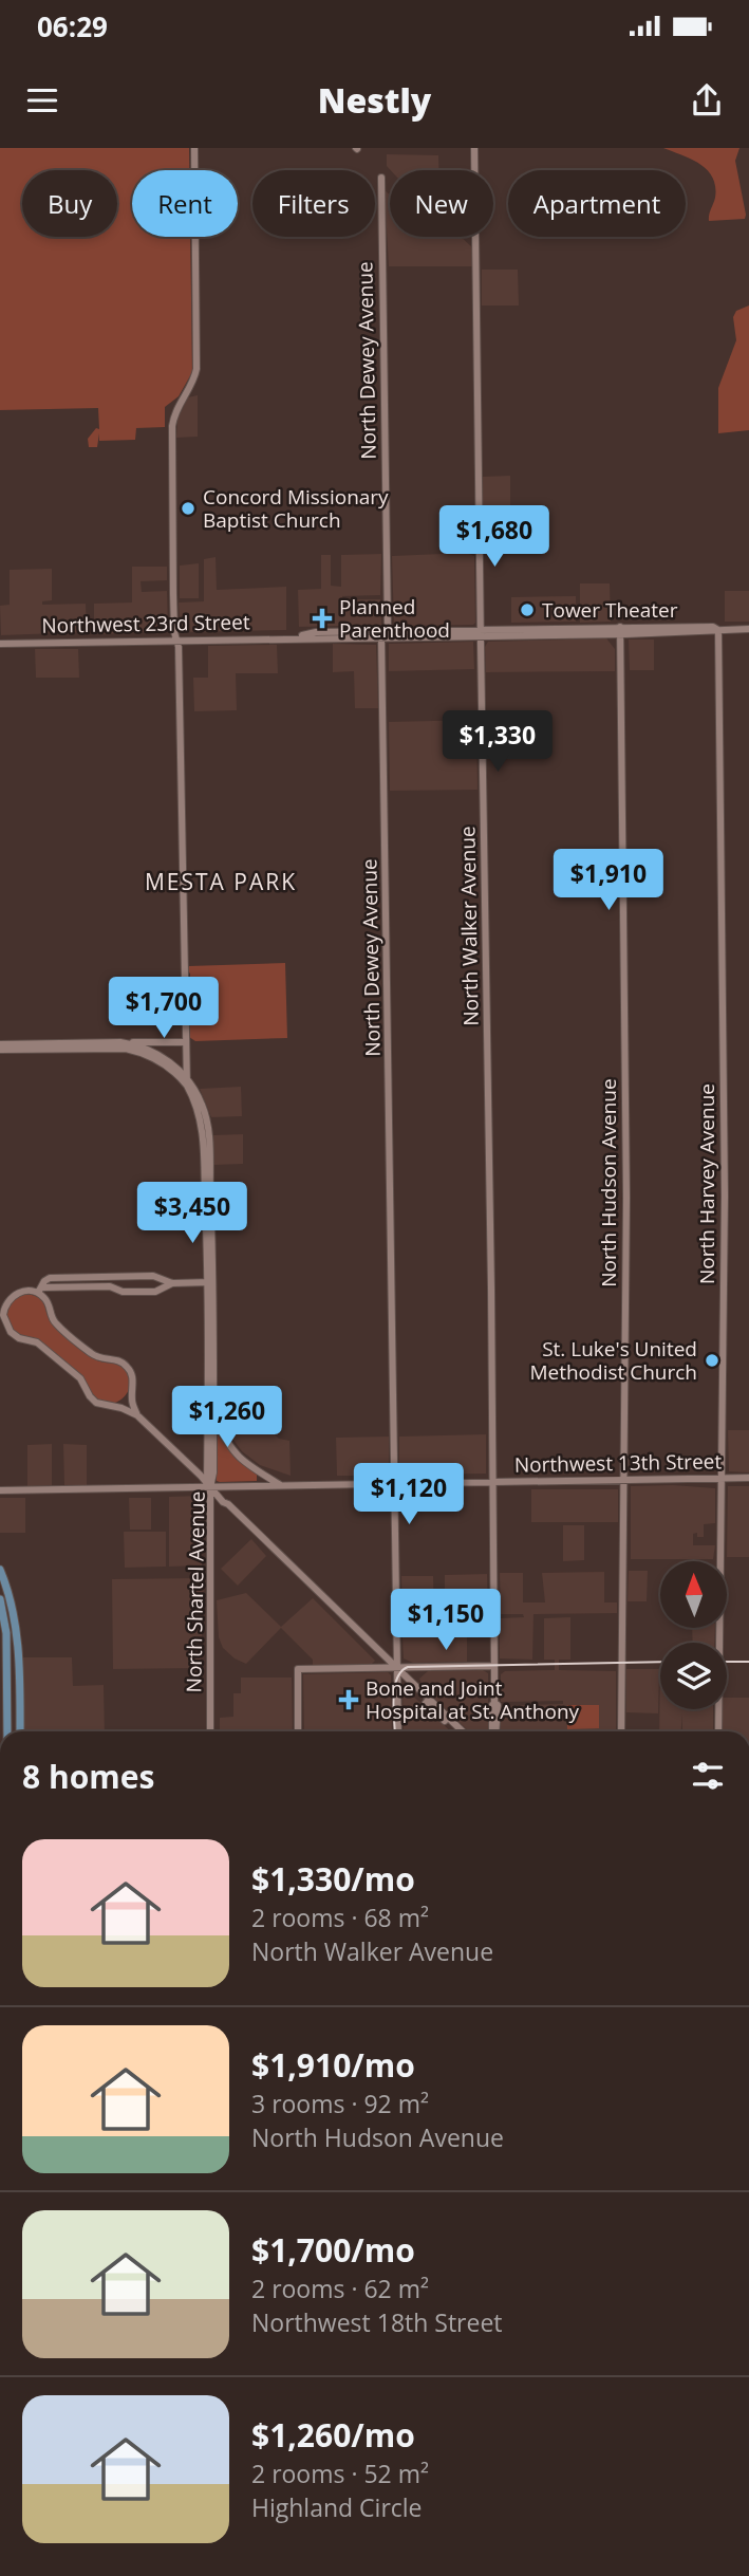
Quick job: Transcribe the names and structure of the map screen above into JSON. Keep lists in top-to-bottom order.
{
  "streets": {
    "street": [
      "North Dewey Avenue",
      "Northwest 23rd Street",
      "North Walker Avenue",
      "North Hudson Avenue",
      "North Harvey Avenue",
      "Northwest 13th Street",
      "North Shartel Avenue"
    ]
  },
  "crossings": [
    ["North Dewey Avenue", "Northwest 23rd Street"],
    ["North Dewey Avenue", "Northwest 13th Street"],
    ["Northwest 23rd Street", "North Walker Avenue"],
    ["Northwest 23rd Street", "North Hudson Avenue"],
    ["Northwest 23rd Street", "North Harvey Avenue"],
    ["Northwest 23rd Street", "North Shartel Avenue"],
    ["North Walker Avenue", "Northwest 13th Street"],
    ["North Hudson Avenue", "Northwest 13th Street"],
    ["North Harvey Avenue", "Northwest 13th Street"],
    ["Northwest 13th Street", "North Shartel Avenue"]
  ],
  "districts": ["MESTA PARK"],
  "places": {
    "other": ["Concord Missionary Baptist Church", "Tower Theater", "St. Luke's United Methodist Church"],
    "health": ["Planned Parenthood", "Bone and Joint Hospital at St. Anthony"]
  },
  "north": "top",
  "page": {
    "status": "06:29",
    "header": "Nestly",
    "chip": [
      "Buy",
      "Rent",
      "Filters",
      "New",
      "Apartment"
    ],
    "price": [
      "$1,680",
      "$1,330",
      "$1,910",
      "$1,700",
      "$3,450",
      "$1,260",
      "$1,120",
      "$1,150"
    ],
    "heading": "8 homes",
    "list": [
      {
        "name": "$1,330/mo",
        "note": "2 rooms · 68 m² · North Walker Avenue"
      },
      {
        "name": "$1,910/mo",
        "note": "3 rooms · 92 m² · North Hudson Avenue"
      },
      {
        "name": "$1,700/mo",
        "note": "2 rooms · 62 m² · Northwest 18th Street"
      },
      {
        "name": "$1,260/mo",
        "note": "2 rooms · 52 m² · Highland Circle"
      }
    ]
  }
}
